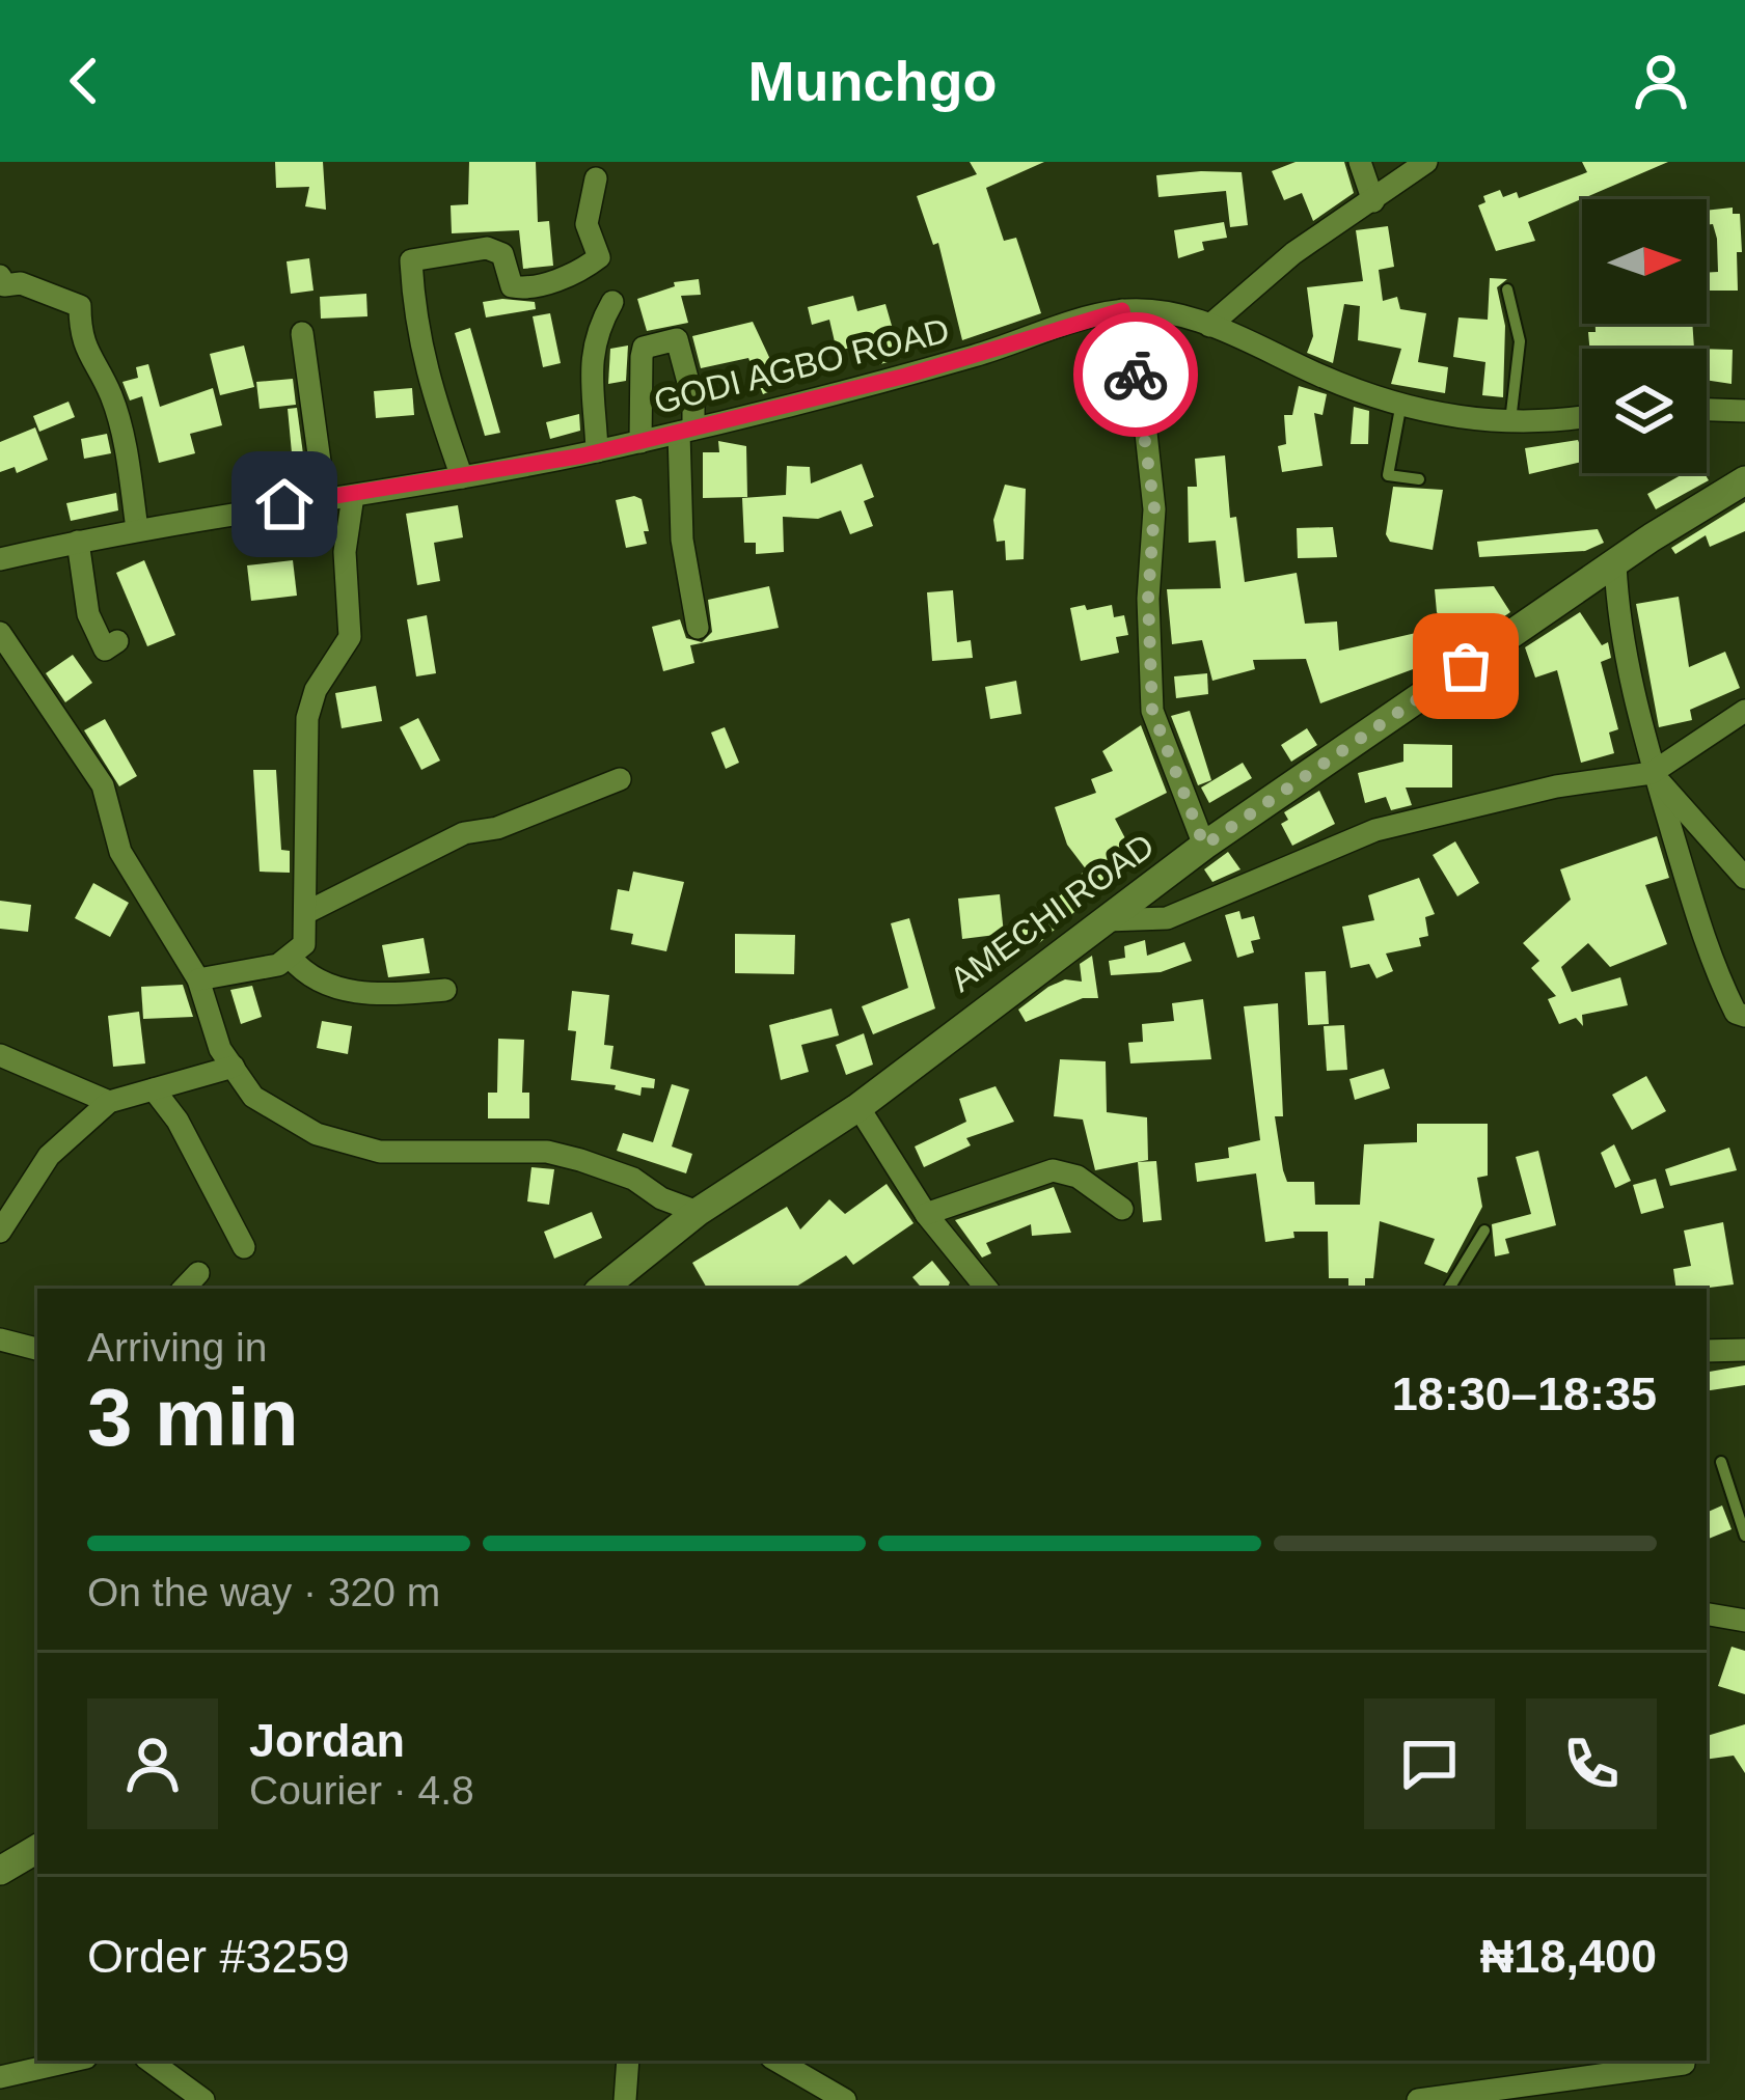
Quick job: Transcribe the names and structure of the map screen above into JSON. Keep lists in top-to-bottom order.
{
  "streets": {
    "main road": ["AMECHI ROAD"],
    "street": ["GODI AGBO ROAD"]
  },
  "north": "right",
  "page": {
    "header": "Munchgo",
    "heading": ["3 min", "Arriving in", "18:30–18:35"],
    "panel": [
      "Jordan",
      "Courier · 4.8",
      "Order #3259",
      "₦18,400"
    ],
    "bar": "On the way · 320 m"
  }
}
